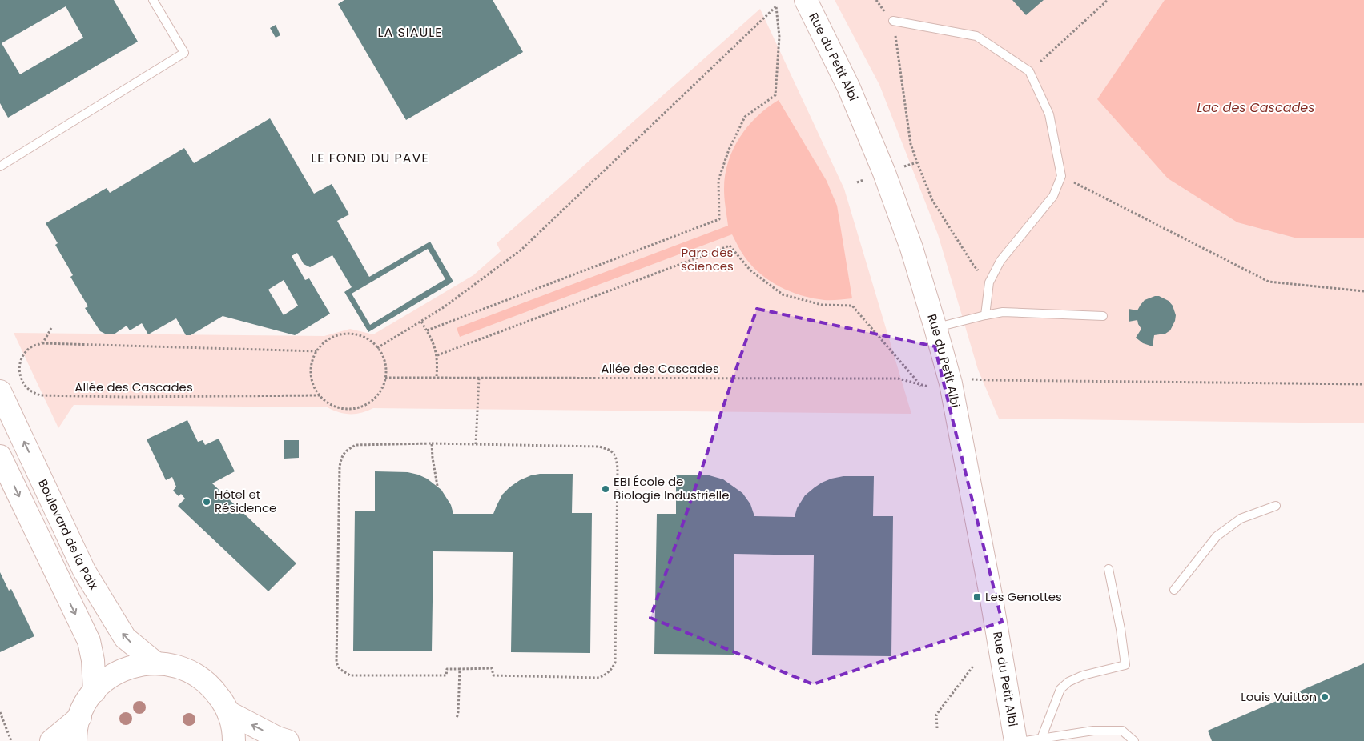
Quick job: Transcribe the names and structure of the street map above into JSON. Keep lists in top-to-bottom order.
{
  "streets": {
    "street": ["Rue du Petit Albi", "Boulevard de la Paix"],
    "path": ["Allée des Cascades"]
  },
  "districts": ["LA SIAULE", "LE FOND DU PAVE"],
  "water": ["Lac des Cascades"],
  "parks": ["Parc des sciences"],
  "places": {
    "other": ["EBI École de Biologie Industrielle", "Hôtel et Résidence", "Louis Vuitton"],
    "transit": ["Les Genottes"]
  }
}
